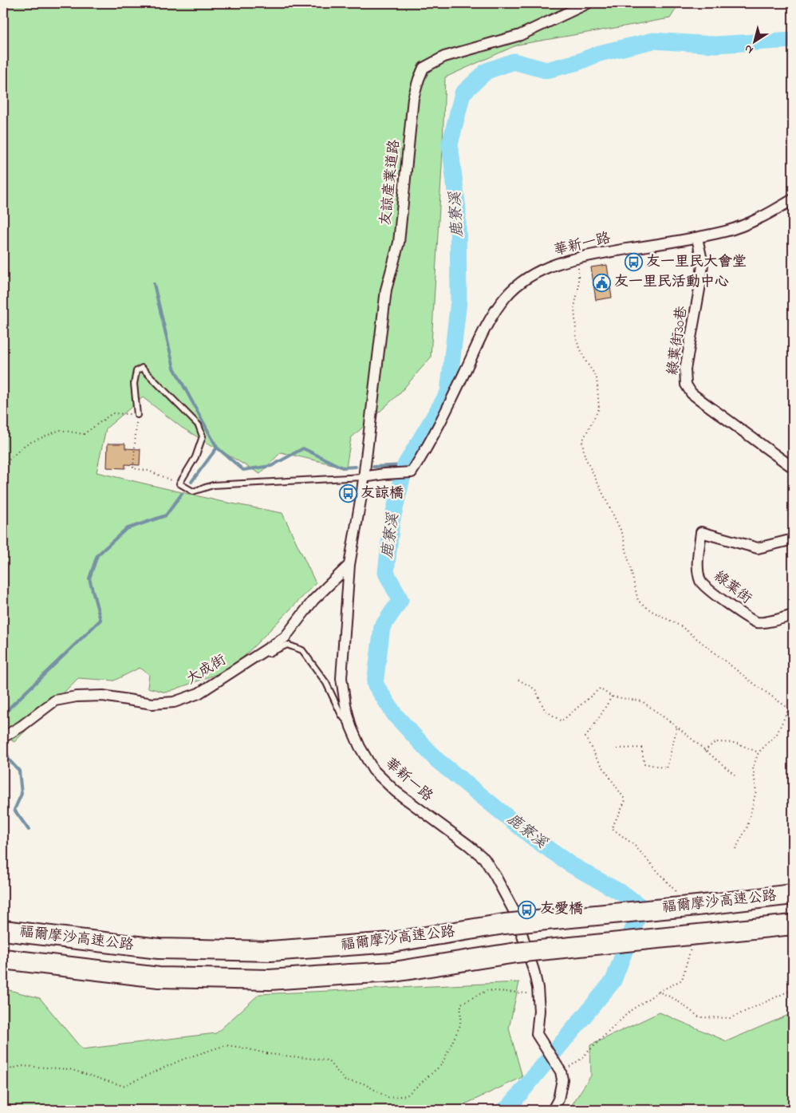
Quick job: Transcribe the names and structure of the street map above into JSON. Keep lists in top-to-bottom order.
{
  "streets": {
    "highway": ["福爾摩沙高速公路"],
    "street": [
      "友諒產業道路",
      "華新一路",
      "綠葉街30巷",
      "綠葉街",
      "大成街"
    ]
  },
  "crossings": [
    ["友諒產業道路", "華新一路"],
    ["華新一路", "綠葉街30巷"],
    ["華新一路", "大成街"]
  ],
  "water": ["鹿寮溪"],
  "places": {
    "bus stop": ["友一里民大會堂", "友諒橋", "友愛橋"],
    "public building": ["友一里民活動中心"]
  },
  "north": "bottom left"
}
